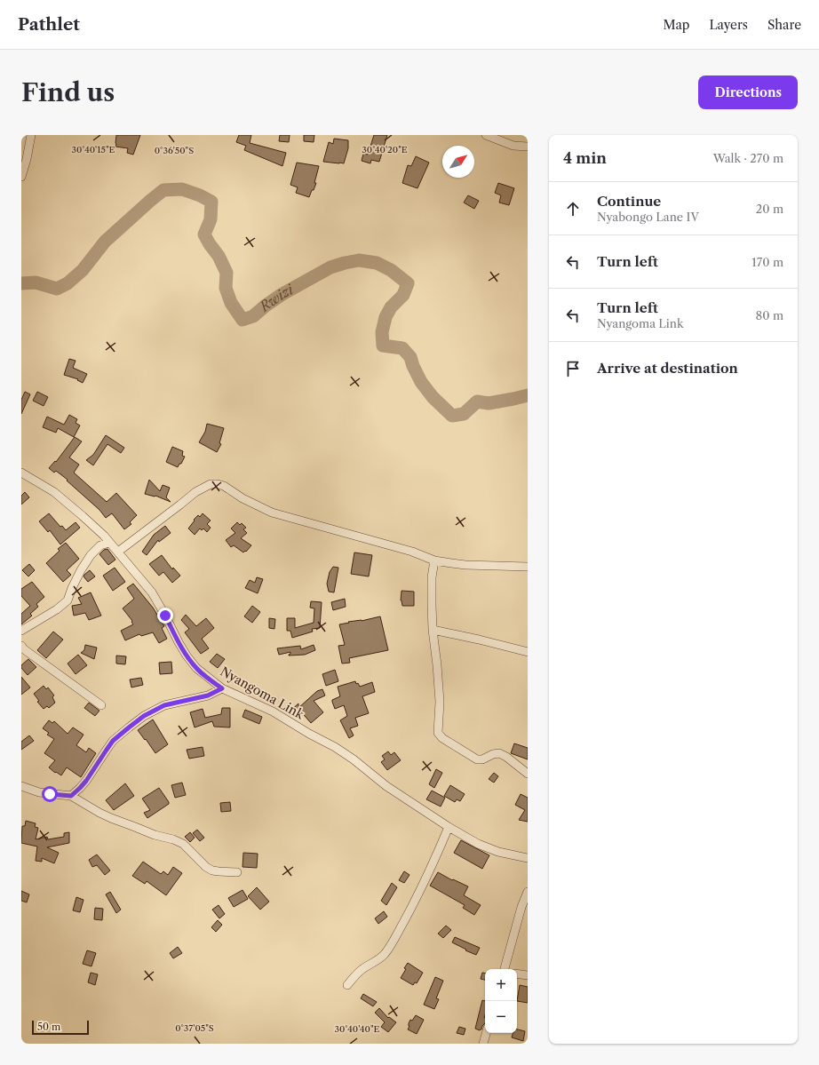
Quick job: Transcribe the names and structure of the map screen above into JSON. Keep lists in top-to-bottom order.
{
  "streets": {
    "street": ["Nyangoma Link"]
  },
  "water": ["Rwizi"],
  "scale_bar": "50 m",
  "north": "top right",
  "page": {
    "header": "Pathlet",
    "nav": ["Map", "Layers", "Share"],
    "buttons": "Directions",
    "title": "Find us",
    "heading": ["4 min", "Walk · 270 m"],
    "list": [
      ["Continue", "Nyabongo Lane IV", "20 m"],
      ["Turn left", "170 m"],
      ["Turn left", "Nyangoma Link", "80 m"],
      "Arrive at destination"
    ],
    "map_buttons": ["+", "−"],
    "scale": "50 m"
  },
  "coordinates": [
    "30°40'15\"E",
    "30°40'20\"E",
    "0°36'50\"S",
    "0°37'05\"S",
    "30°40'40\"E"
  ]
}
